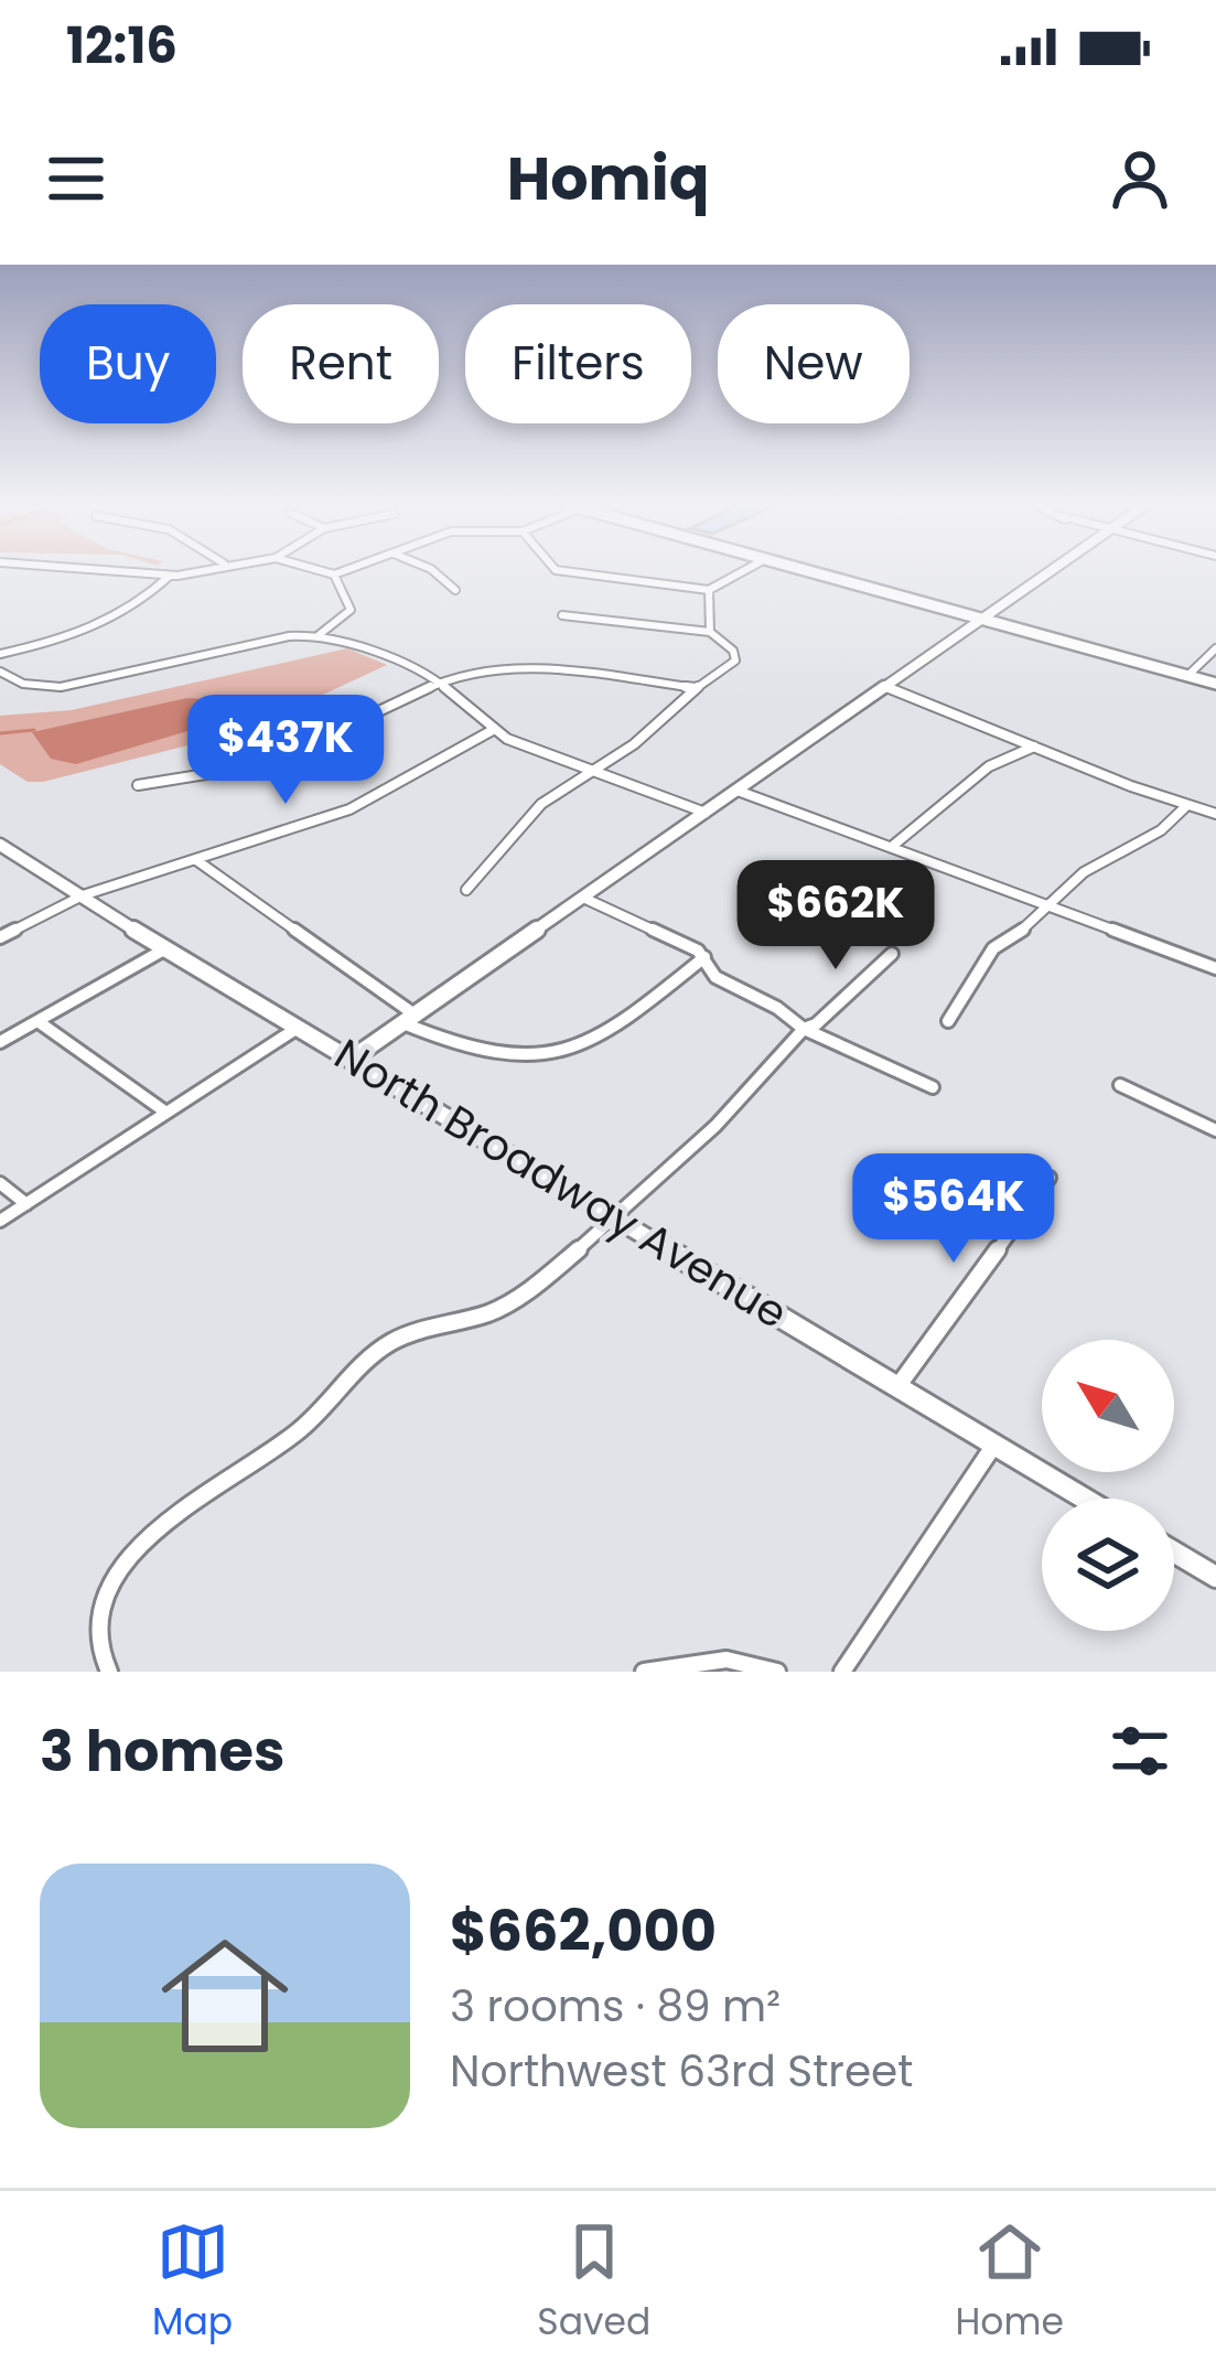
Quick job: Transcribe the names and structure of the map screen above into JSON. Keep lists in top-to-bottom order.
{
  "streets": {
    "street": ["North Broadway Avenue"]
  },
  "north": "top left",
  "page": {
    "status": "12:16",
    "header": "Homiq",
    "chip": [
      "Buy",
      "Rent",
      "Filters",
      "New"
    ],
    "price": ["$437K", "$662K", "$564K"],
    "heading": "3 homes",
    "list": [
      {
        "name": "$662,000",
        "note": "3 rooms · 89 m² · Northwest 63rd Street"
      }
    ],
    "tabs": ["Map", "Saved", "Home"]
  }
}
